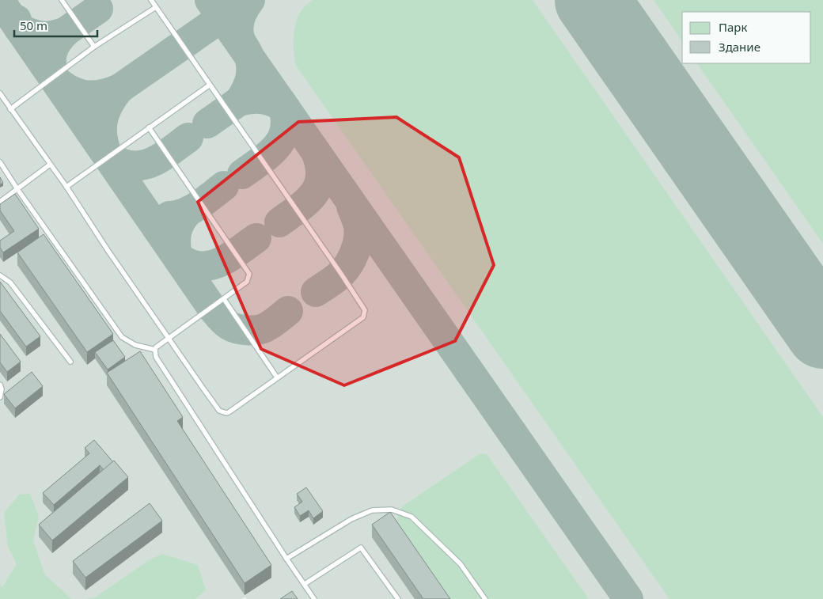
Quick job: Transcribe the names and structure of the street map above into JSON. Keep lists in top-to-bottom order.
{
  "legend": ["Парк", "Здание"],
  "scale_bar": "50 m"
}
